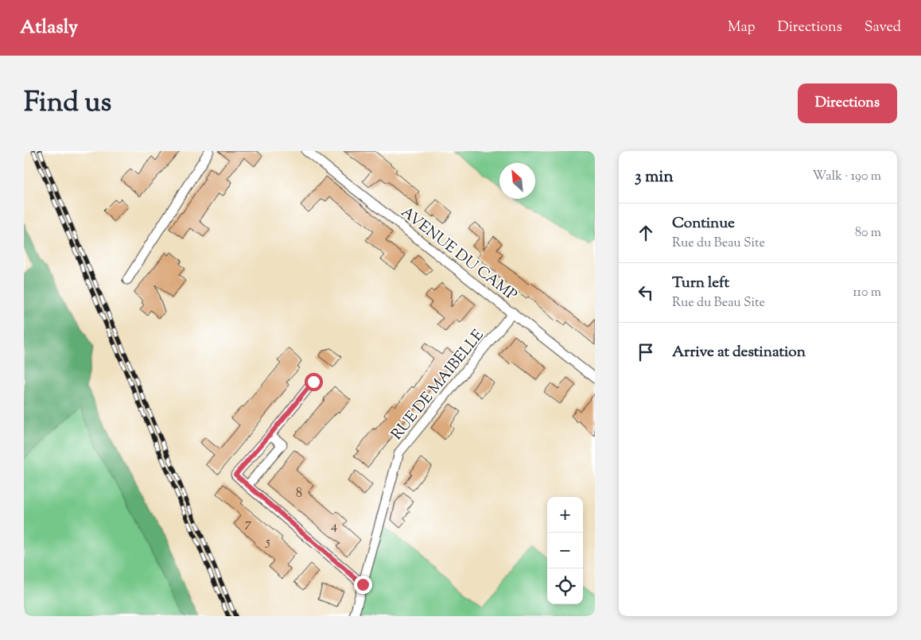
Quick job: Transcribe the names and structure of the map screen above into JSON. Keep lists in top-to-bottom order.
{
  "streets": {
    "street": ["AVENUE DU CAMP", "RUE DE MAIBELLE"]
  },
  "crossings": [
    ["AVENUE DU CAMP", "RUE DE MAIBELLE"]
  ],
  "house_numbers": [
    "8",
    "7",
    "4",
    "5"
  ],
  "north": "top left",
  "page": {
    "header": "Atlasly",
    "nav": ["Map", "Directions", "Saved"],
    "title": "Find us",
    "buttons": "Directions",
    "heading": ["3 min", "Walk · 190 m"],
    "list": [
      ["Continue", "Rue du Beau Site", "80 m"],
      ["Turn left", "Rue du Beau Site", "110 m"],
      "Arrive at destination"
    ],
    "map_buttons": ["+", "−"]
  }
}
